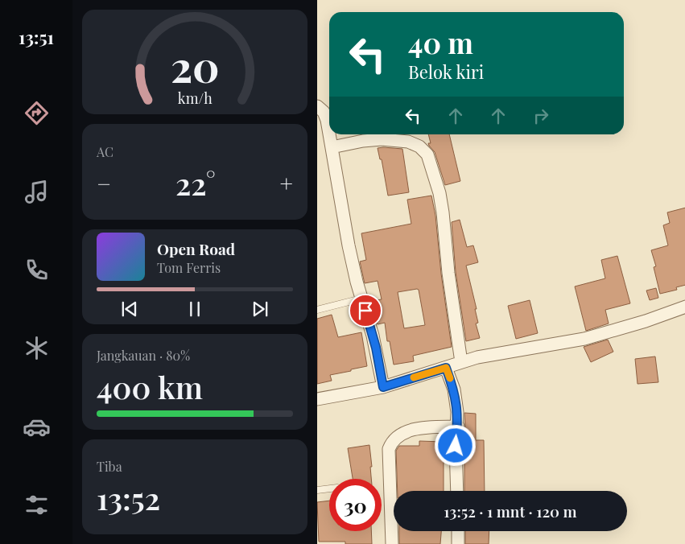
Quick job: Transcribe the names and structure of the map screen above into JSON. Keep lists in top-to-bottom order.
{
  "page": {
    "tabs": "13:51",
    "turn": ["40 m", "Belok kiri"],
    "tile": [
      "AC",
      ["Jangkauan · 80%", "400 km"],
      ["Tiba", "13:52"]
    ],
    "heat": ["−", "22°", "+"],
    "song": ["Open Road", "Tom Ferris"],
    "limit": "30",
    "trip": "13:52 · 1 mnt · 120 m",
    "gauge": ["20", "km/h"]
  }
}
